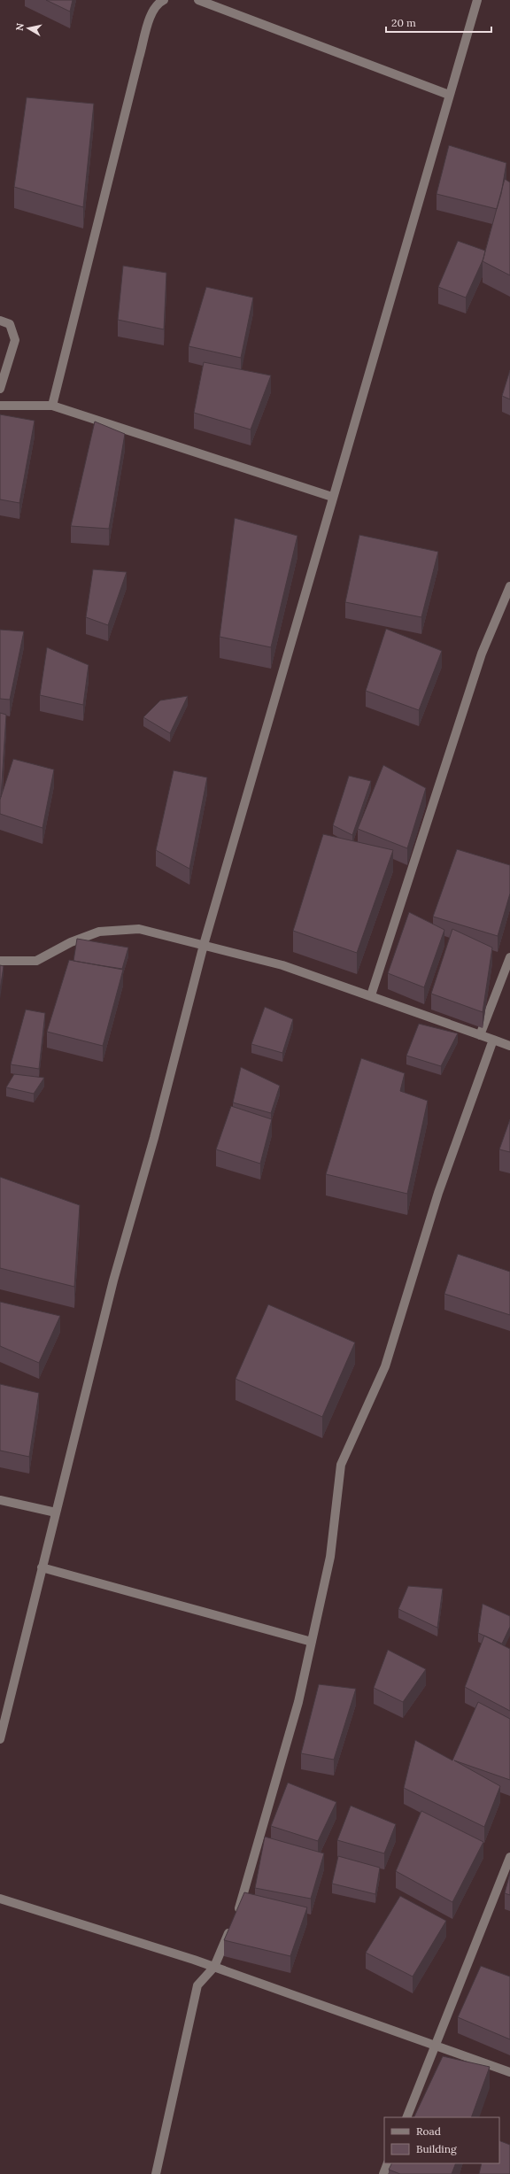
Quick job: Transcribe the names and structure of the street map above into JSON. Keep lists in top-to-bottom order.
{
  "legend": ["Road", "Building"],
  "scale_bar": "20 m",
  "north": "left"
}
